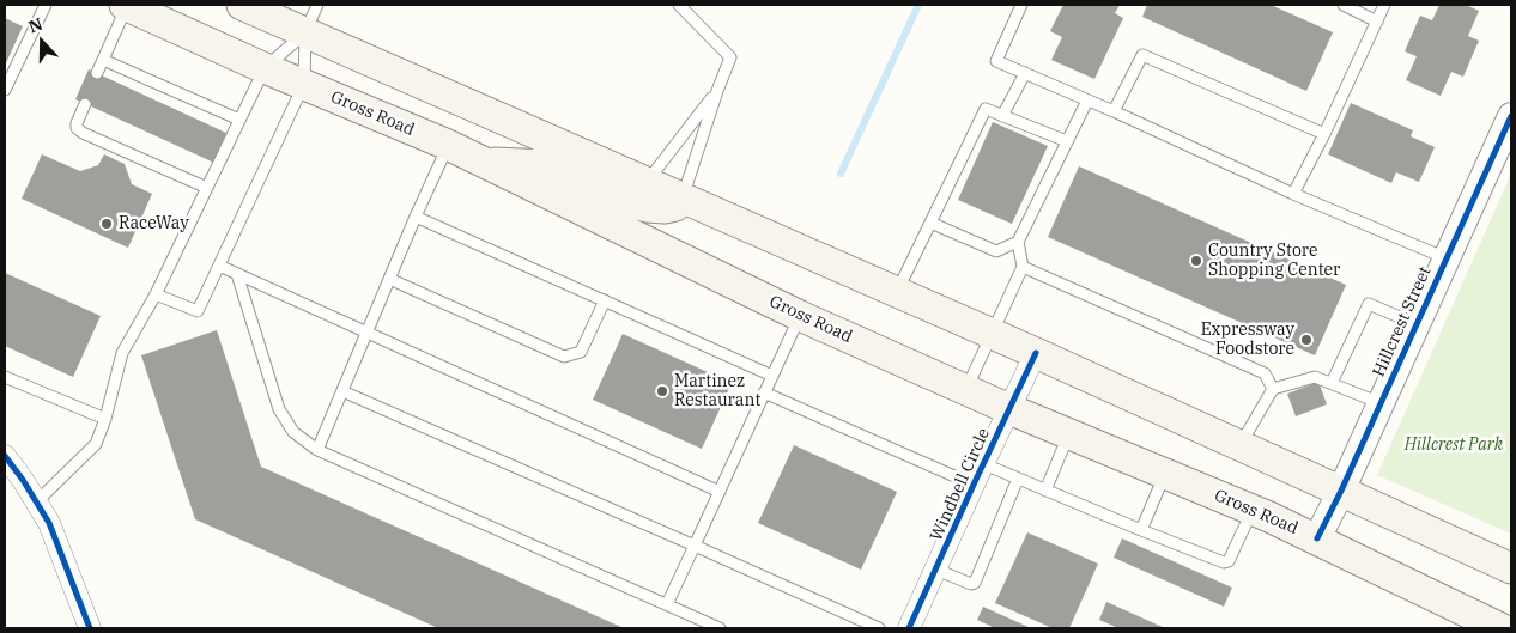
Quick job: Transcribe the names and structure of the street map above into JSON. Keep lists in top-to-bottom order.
{
  "streets": {
    "main road": ["Gross Road"],
    "street": ["Hillcrest Street", "Windbell Circle"]
  },
  "crossings": [
    ["Gross Road", "Hillcrest Street"],
    ["Gross Road", "Windbell Circle"]
  ],
  "parks": ["Hillcrest Park"],
  "places": [
    "RaceWay",
    "Country Store Shopping Center",
    "Expressway Foodstore",
    "Martinez Restaurant"
  ],
  "north": "top"
}
